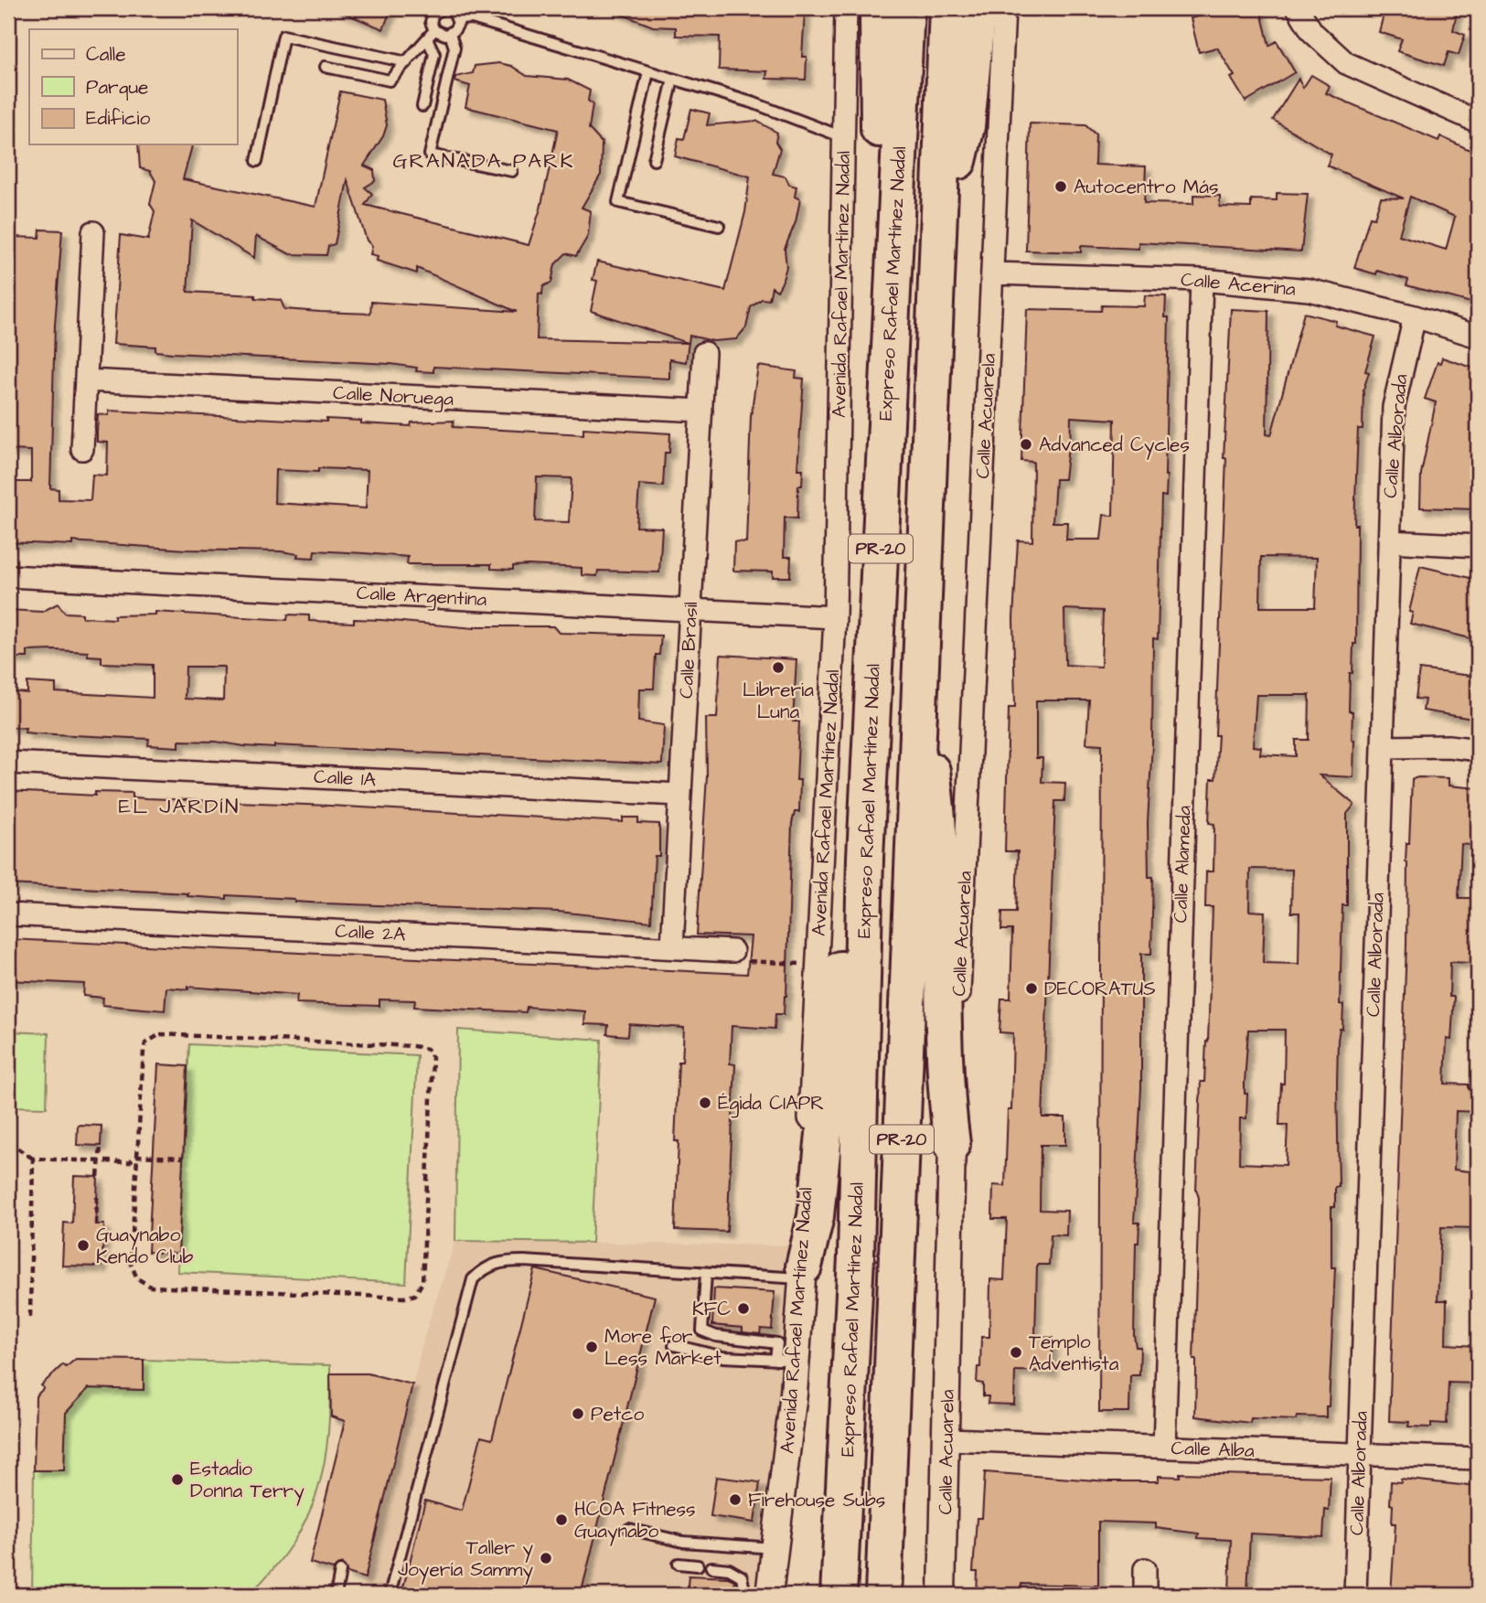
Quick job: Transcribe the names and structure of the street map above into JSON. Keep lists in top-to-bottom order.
{
  "streets": {
    "highway": ["Expreso Rafael Martínez Nadal", "PR-20"],
    "street": [
      "Avenida Rafael Martínez Nadal",
      "Calle Acerina",
      "Calle Noruega",
      "Calle Acuarela",
      "Calle Alborada",
      "Calle Argentina",
      "Calle Brasil",
      "Calle 1A",
      "Calle Alameda",
      "Calle 2A",
      "Calle Alba"
    ]
  },
  "crossings": [
    ["Avenida Rafael Martínez Nadal", "Calle Argentina"],
    ["Calle Acerina", "Calle Acuarela"],
    ["Calle Acerina", "Calle Alborada"],
    ["Calle Acerina", "Calle Alameda"],
    ["Calle Noruega", "Calle Brasil"],
    ["Calle Acuarela", "Calle Alba"],
    ["Calle Alborada", "Calle Alba"],
    ["Calle Argentina", "Calle Brasil"],
    ["Calle Brasil", "Calle 1A"],
    ["Calle Brasil", "Calle 2A"],
    ["Calle Alameda", "Calle Alba"]
  ],
  "districts": ["GRANADA PARK", "EL JARDÍN"],
  "places": [
    "Autocentro Más",
    "Advanced Cycles",
    "Libreria Luna",
    "DECORATUS",
    "Égida CIAPR",
    "Guaynabo Kendo Club",
    "KFC",
    "More for Less Market",
    "Templo Adventista",
    "Petco",
    "Estadio Donna Terry",
    "Firehouse Subs",
    "HCOA Fitness Guaynabo",
    "Taller y Joyería Sammy"
  ],
  "legend": ["Calle", "Parque", "Edificio"]
}
